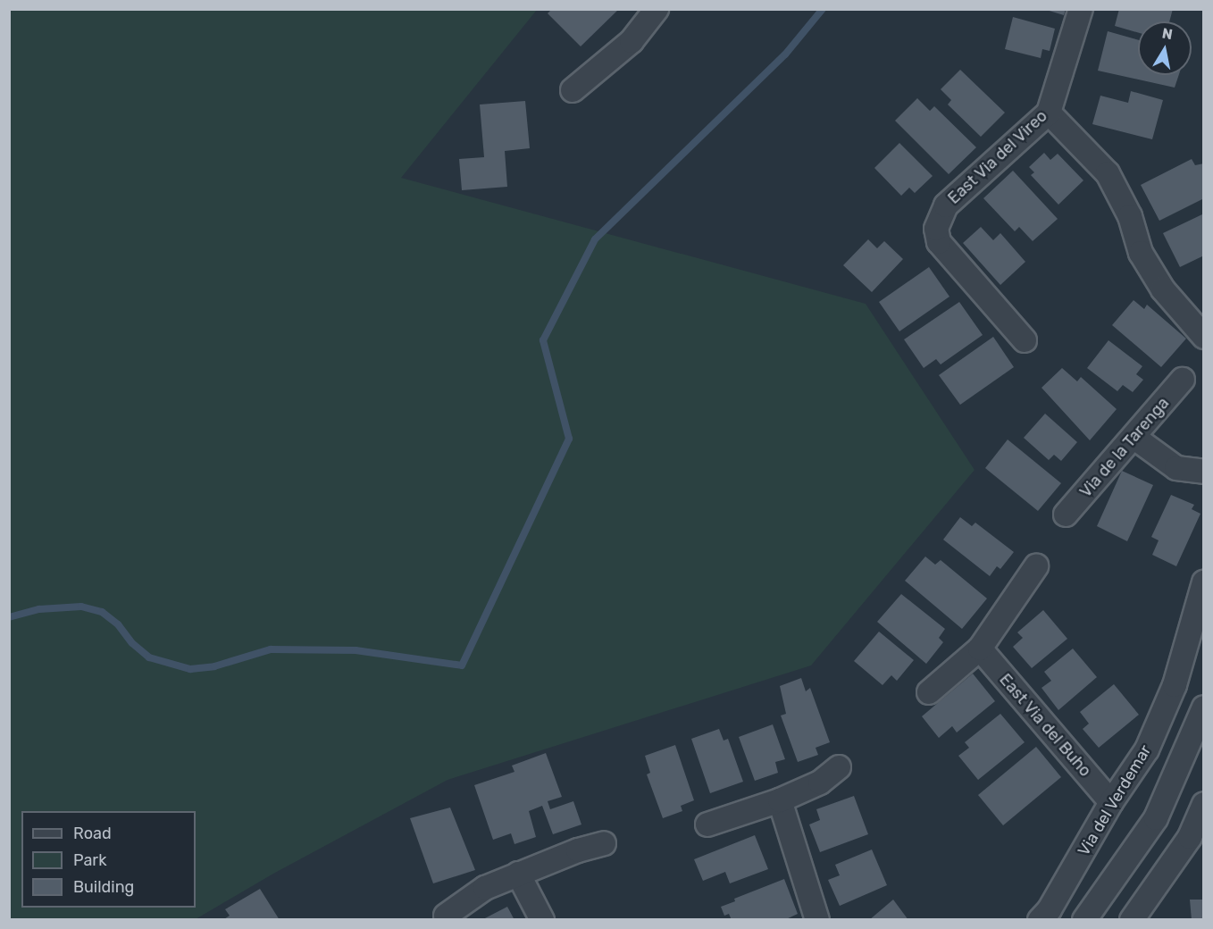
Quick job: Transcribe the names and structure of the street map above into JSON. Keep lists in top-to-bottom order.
{
  "streets": {
    "street": [
      "East Via del Vireo",
      "Via de la Tarenga",
      "East Via del Buho",
      "Via del Verdemar"
    ]
  },
  "crossings": [
    ["East Via del Buho", "Via del Verdemar"]
  ],
  "legend": ["Road", "Park", "Building"],
  "north": "top"
}
